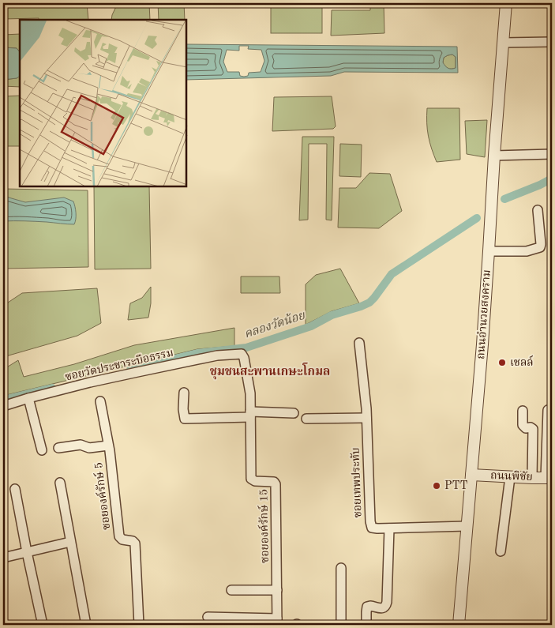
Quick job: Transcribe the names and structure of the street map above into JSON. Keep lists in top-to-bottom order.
{
  "streets": {
    "street": [
      "ถนนอำนวยสงคราม",
      "ซอยวัดประชาระบือธรรม",
      "ถนนพิชัย",
      "ซอยเทพประทับ",
      "ซอยองค์รักษ์ 5",
      "ซอยองค์รักษ์ 15"
    ]
  },
  "crossings": [
    ["ถนนอำนวยสงคราม", "ถนนพิชัย"],
    ["ถนนอำนวยสงคราม", "ซอยเทพประทับ"],
    ["ซอยวัดประชาระบือธรรม", "ซอยองค์รักษ์ 15"]
  ],
  "districts": ["ชุมชนสะพานเกษะโกมล"],
  "water": ["คลองวัดน้อย"],
  "places": ["เชลล์", "PTT"]
}
